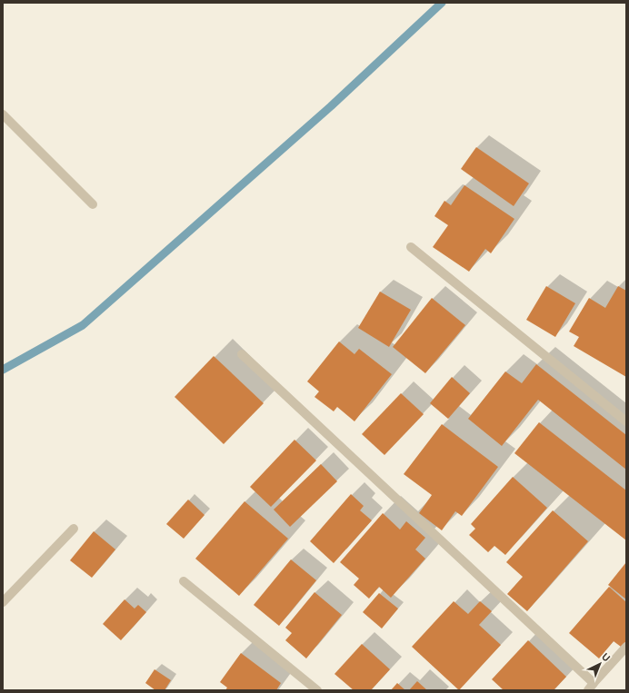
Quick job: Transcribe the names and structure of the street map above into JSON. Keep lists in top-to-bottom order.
{
  "north": "top right"
}
